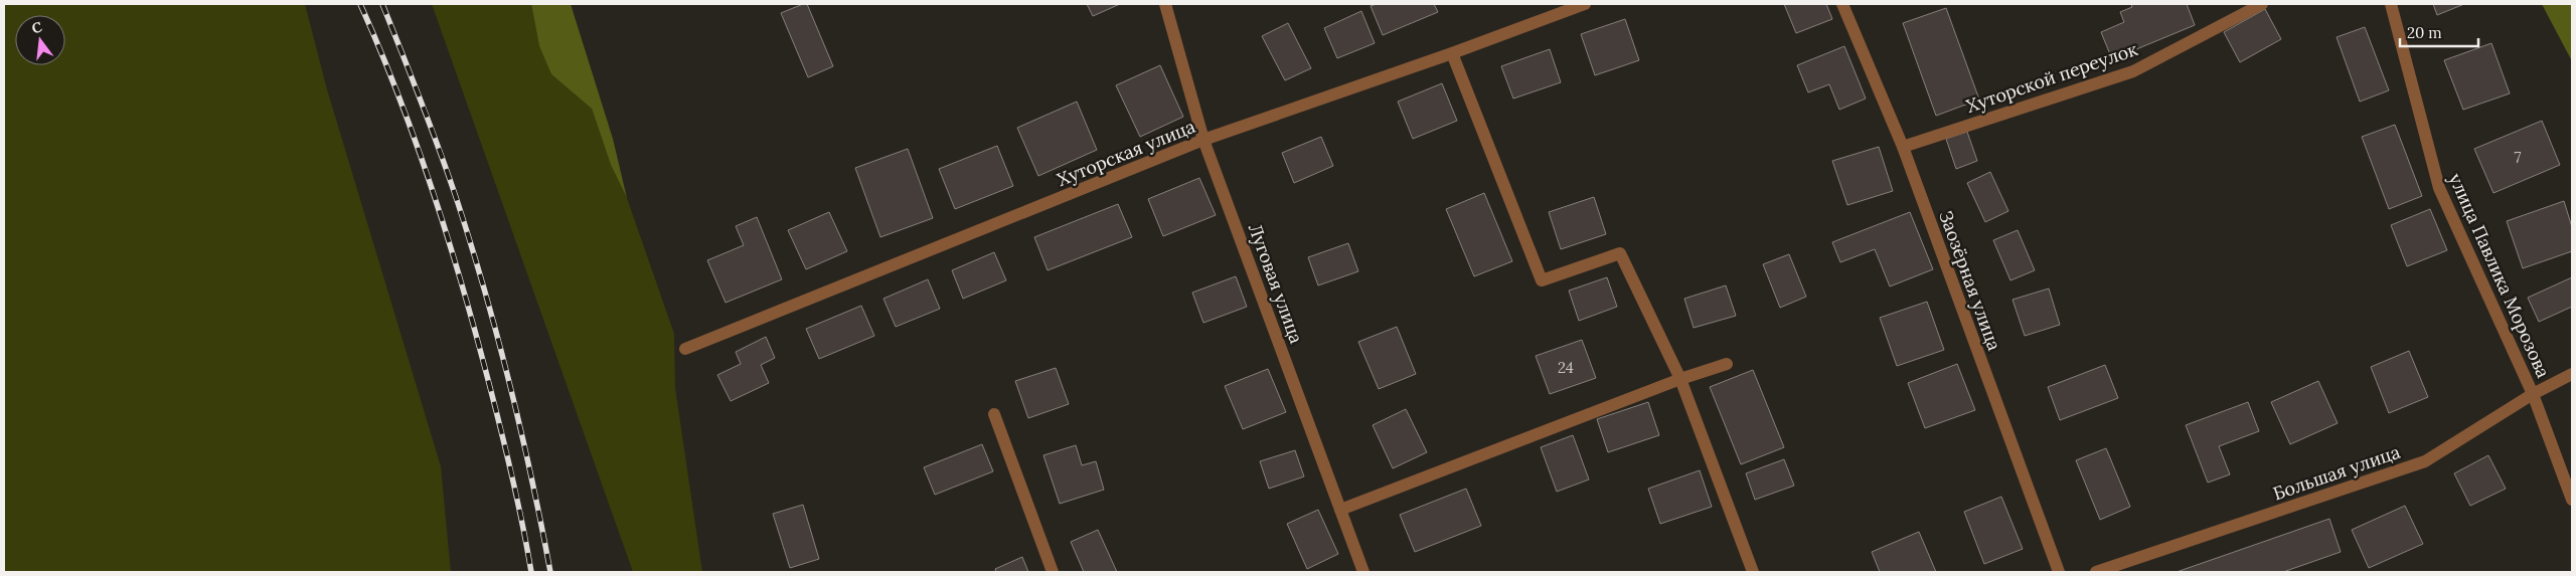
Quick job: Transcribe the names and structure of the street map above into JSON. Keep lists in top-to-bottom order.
{
  "streets": {
    "street": [
      "Хуторской переулок",
      "Хуторская улица",
      "улица Павлика Морозова",
      "Заозёрная улица",
      "Луговая улица",
      "Большая улица"
    ]
  },
  "crossings": [
    ["Хуторской переулок", "Заозёрная улица"],
    ["Хуторская улица", "Луговая улица"],
    ["улица Павлика Морозова", "Большая улица"]
  ],
  "house_numbers": ["7", "24"],
  "scale_bar": "20 m",
  "north": "top"
}
